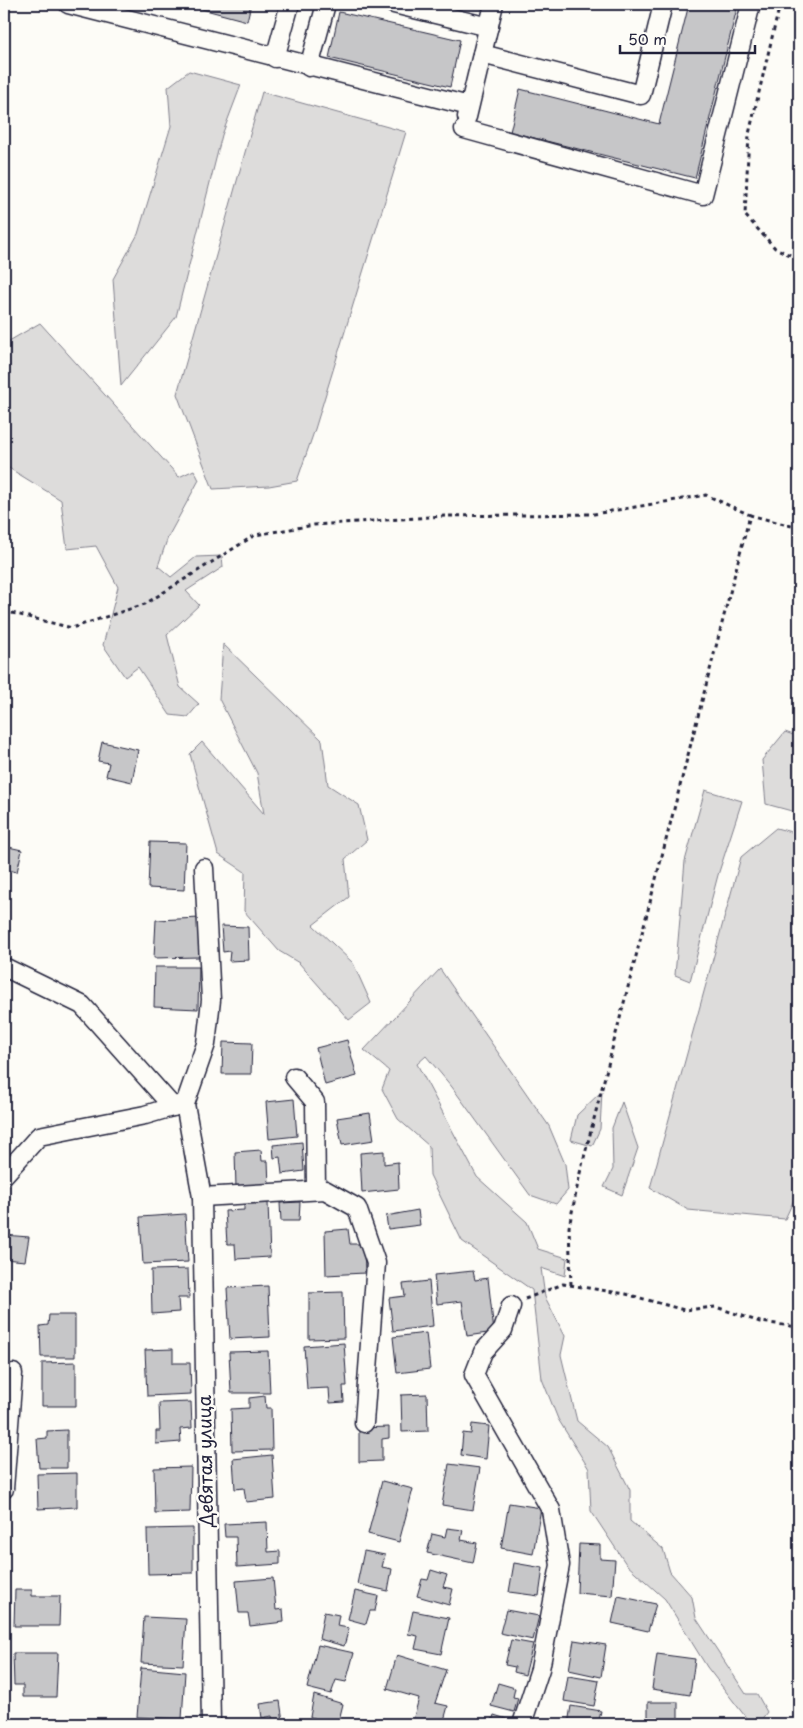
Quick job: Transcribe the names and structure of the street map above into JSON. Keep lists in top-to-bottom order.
{
  "streets": {
    "street": ["Девятая улица"]
  },
  "scale_bar": "50 m"
}
